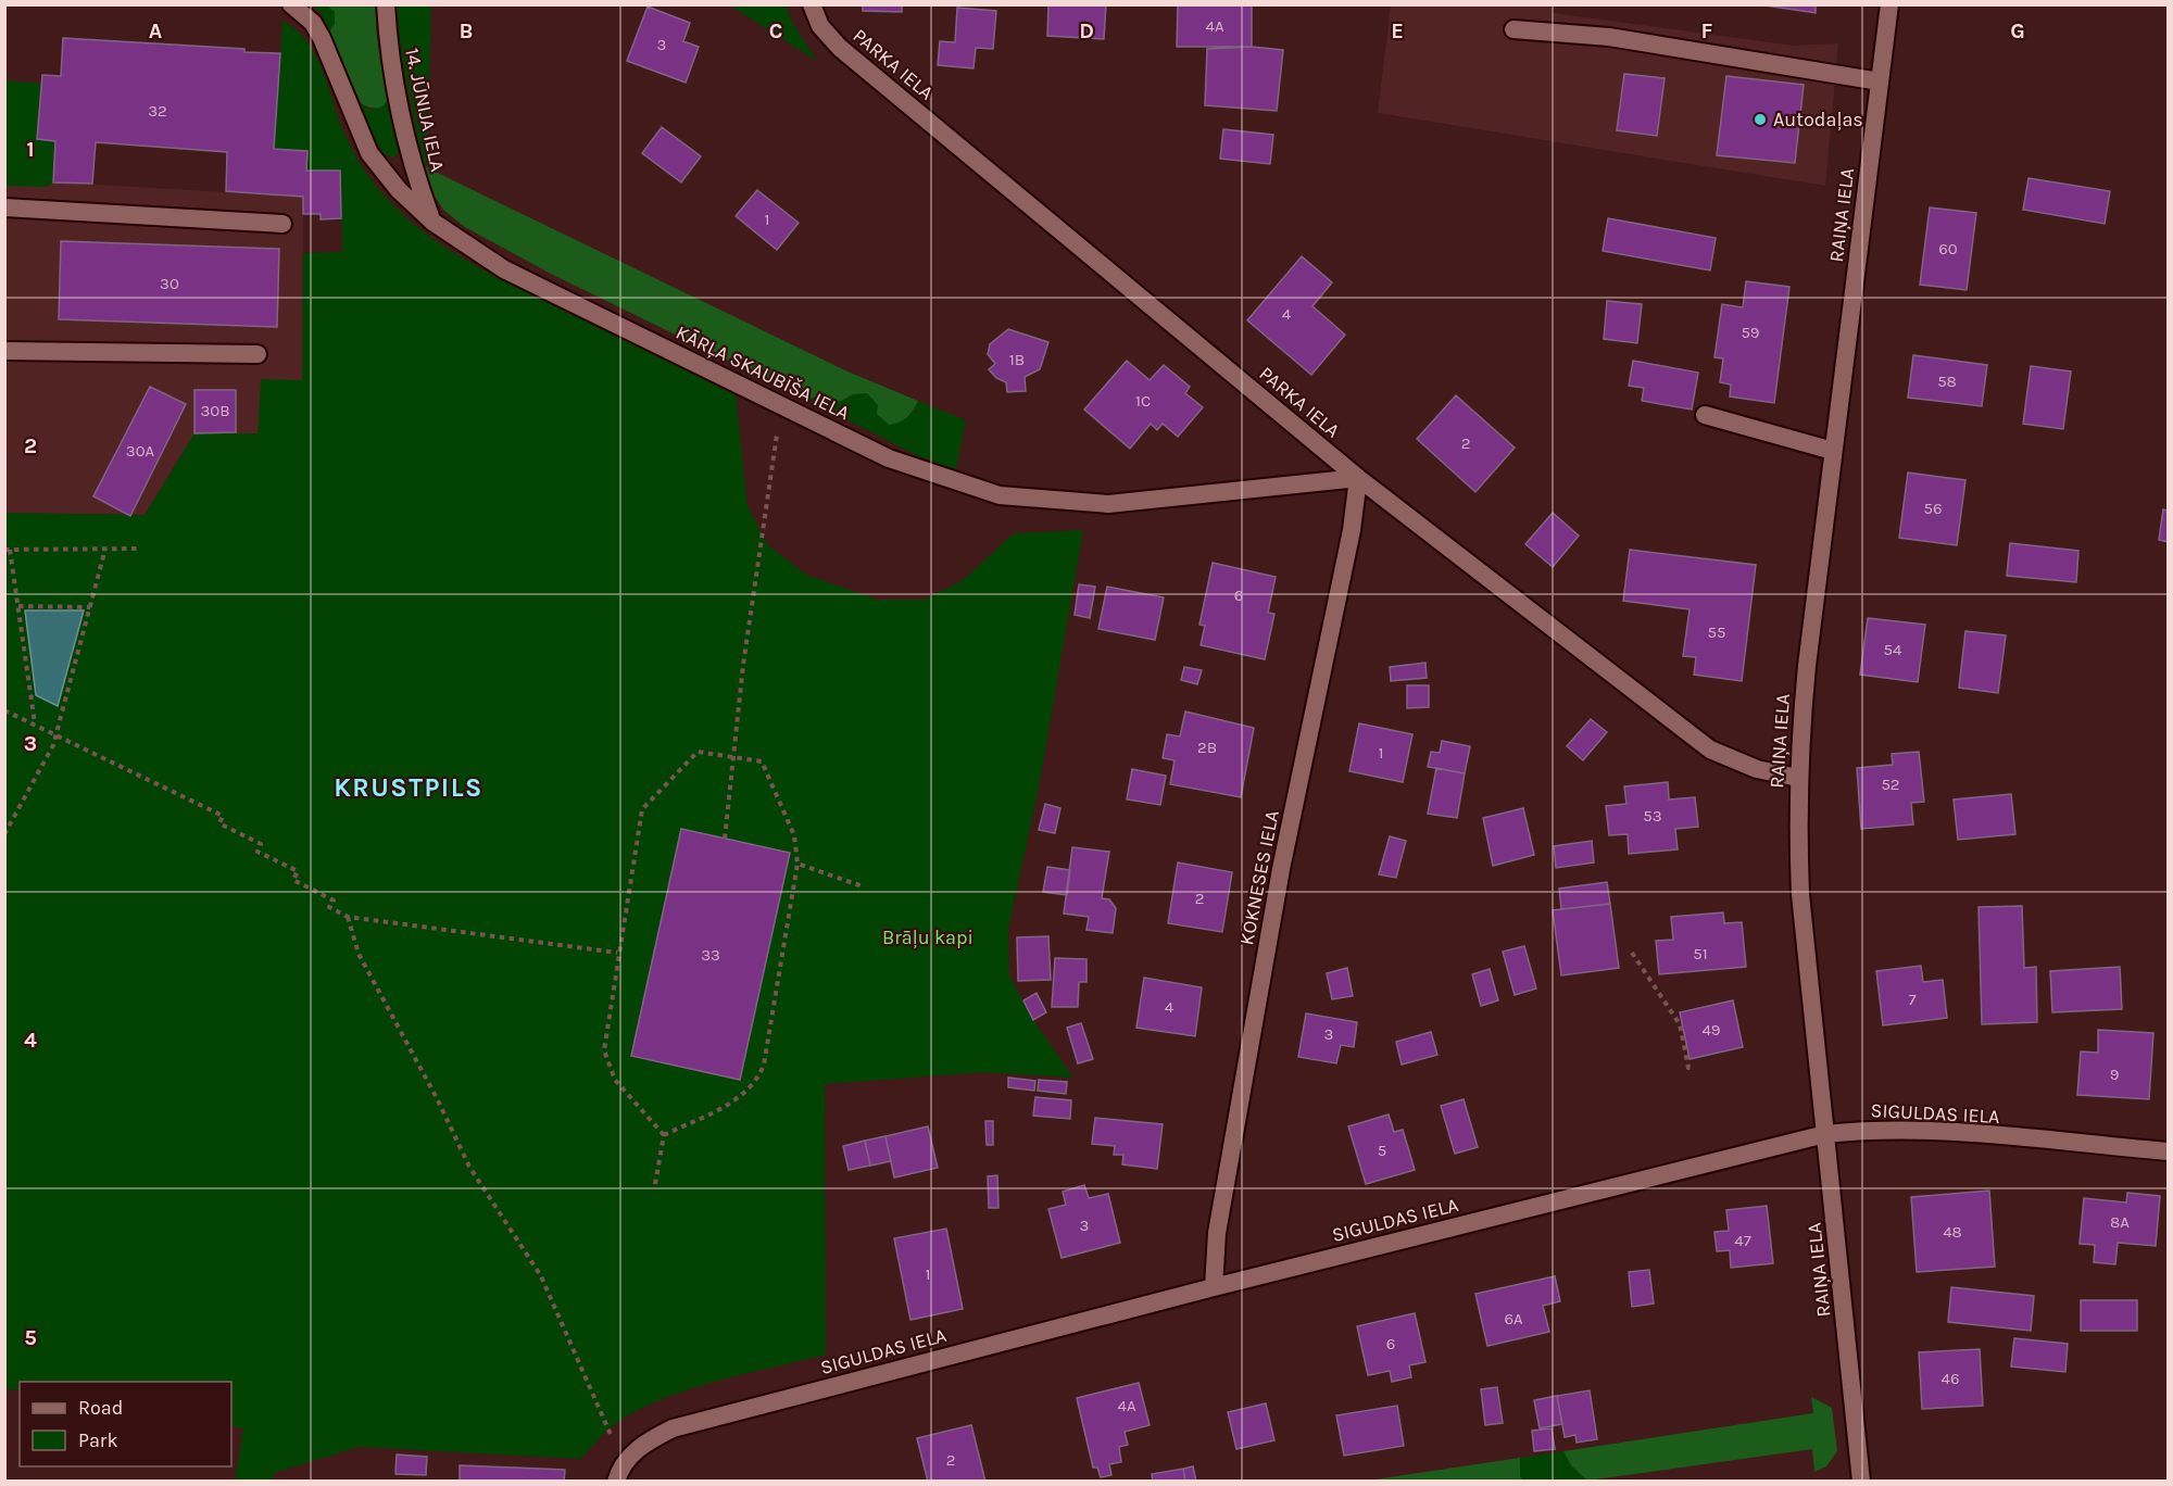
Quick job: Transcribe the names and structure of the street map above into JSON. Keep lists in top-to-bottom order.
{
  "streets": {
    "street": [
      "PARKA IELA",
      "14. JŪNIJA IELA",
      "RAIŅA IELA",
      "KĀRĻA SKAUBĪŠA IELA",
      "KOKNESES IELA",
      "SIGULDAS IELA"
    ]
  },
  "crossings": [
    ["PARKA IELA", "RAIŅA IELA"],
    ["PARKA IELA", "KĀRĻA SKAUBĪŠA IELA"],
    ["PARKA IELA", "KOKNESES IELA"],
    ["14. JŪNIJA IELA", "KĀRĻA SKAUBĪŠA IELA"],
    ["RAIŅA IELA", "SIGULDAS IELA"],
    ["KĀRĻA SKAUBĪŠA IELA", "KOKNESES IELA"],
    ["KOKNESES IELA", "SIGULDAS IELA"]
  ],
  "districts": ["KRUSTPILS"],
  "parks": ["Brāļu kapi"],
  "places": ["Autodaļas"],
  "house_numbers": [
    "4A",
    "3",
    "32",
    "1",
    "60",
    "30",
    "4",
    "59",
    "1B",
    "58",
    "1C",
    "30B",
    "2",
    "30A",
    "56",
    "6",
    "55",
    "54",
    "2B",
    "1",
    "52",
    "53",
    "2",
    "51",
    "33",
    "7",
    "4",
    "49",
    "3",
    "9",
    "5",
    "8A",
    "3",
    "48",
    "47",
    "1",
    "6A",
    "6",
    "46",
    "4A",
    "2"
  ],
  "legend": ["Road", "Park"],
  "grid": {
    "columns": [
      "A",
      "B",
      "C",
      "D",
      "E",
      "F",
      "G"
    ],
    "rows": [
      "1",
      "2",
      "3",
      "4",
      "5"
    ]
  }
}
